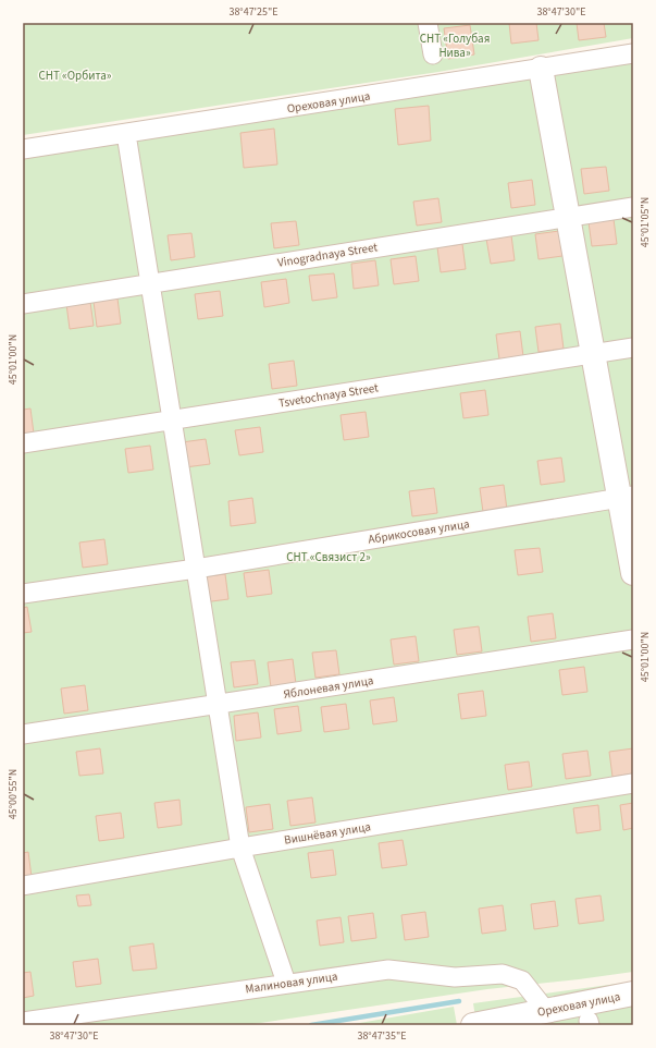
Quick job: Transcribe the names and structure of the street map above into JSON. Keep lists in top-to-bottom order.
{
  "streets": {
    "street": [
      "Ореховая улица",
      "Vinogradnaya Street",
      "Tsvetochnaya Street",
      "Абрикосовая улица",
      "Яблоневая улица",
      "Вишнёвая улица",
      "Малиновая улица"
    ]
  },
  "crossings": [
    ["Ореховая улица", "Малиновая улица"]
  ],
  "parks": ["СНТ «Голубая Нива»", "СНТ «Орбита»", "СНТ «Связист 2»"],
  "coordinates": [
    "38°47'25\"E",
    "38°47'30\"E",
    "45°01'05\"N",
    "45°01'00\"N",
    "45°00'55\"N",
    "38°47'35\"E"
  ]
}
